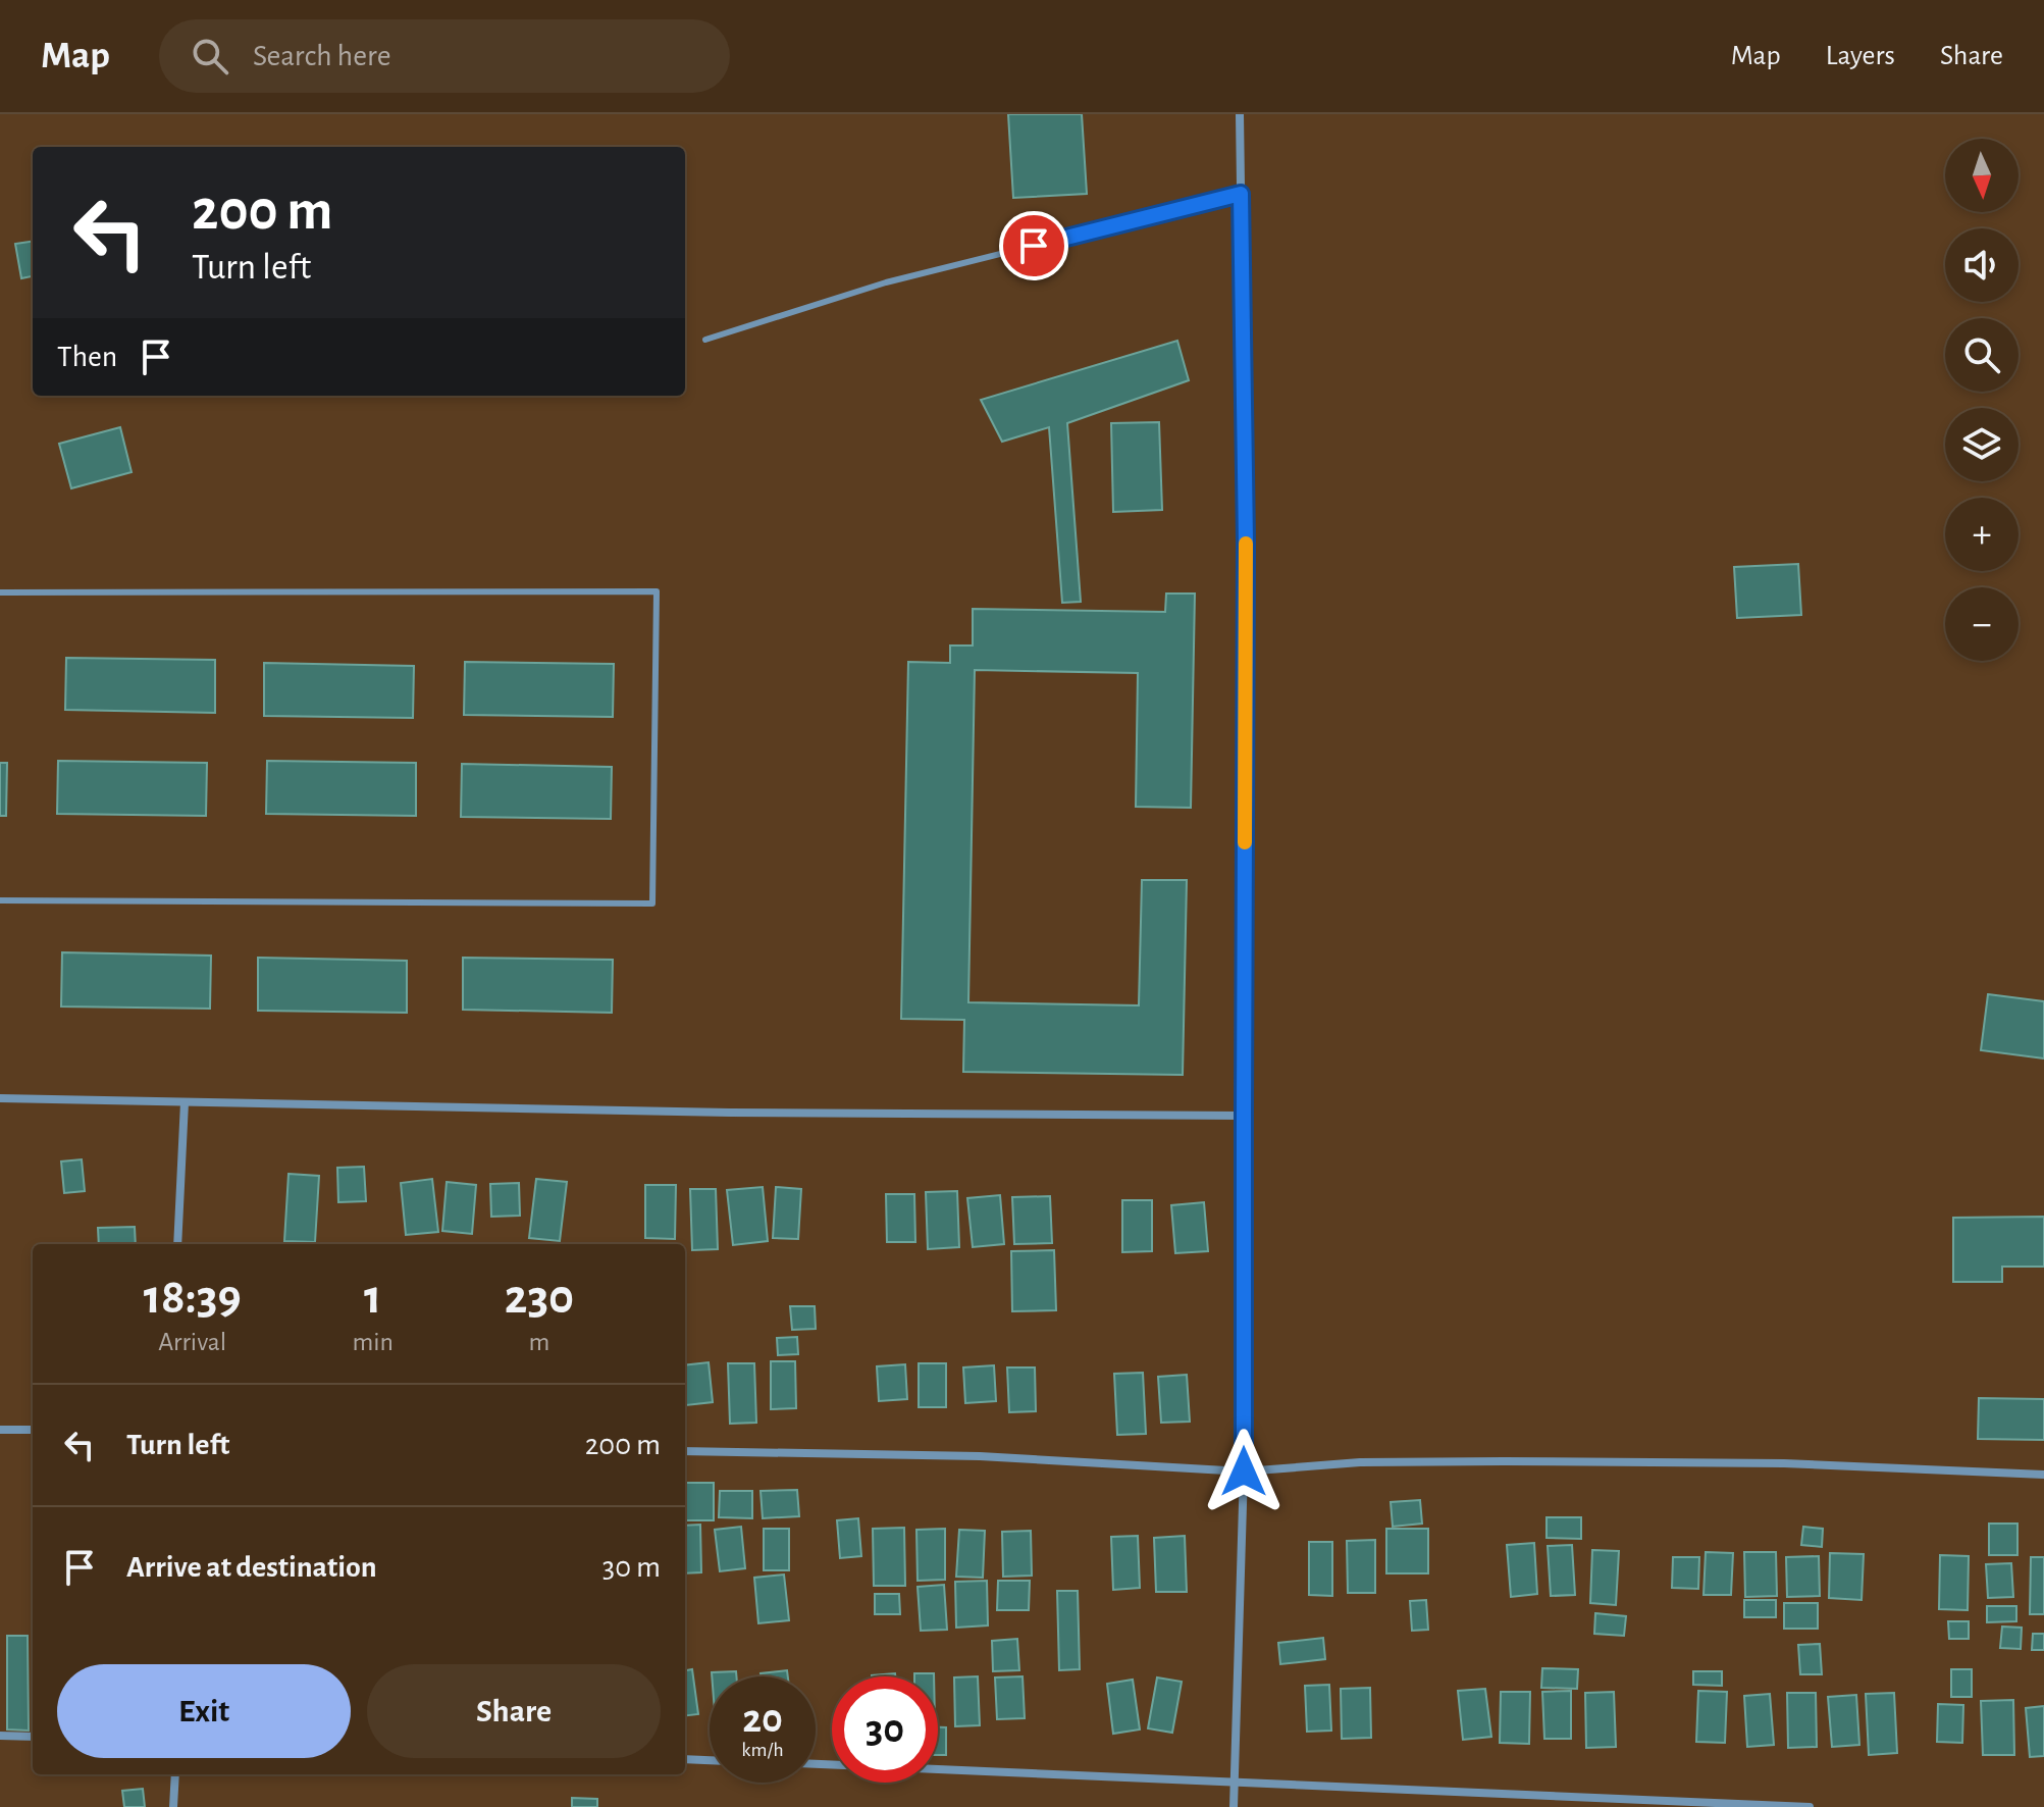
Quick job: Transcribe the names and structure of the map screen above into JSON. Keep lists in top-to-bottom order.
{
  "north": "bottom",
  "page": {
    "header": "Map",
    "search": "Search here",
    "nav": ["Map", "Layers", "Share"],
    "map_buttons": ["+", "−"],
    "turn": ["200 m", "Turn left"],
    "then": "Then",
    "eta": [
      "18:39",
      "Arrival",
      "1",
      "min",
      "230",
      "m"
    ],
    "list": [
      {
        "name": "Turn left",
        "value": "200 m"
      },
      {
        "name": "Arrive at destination",
        "value": "30 m"
      }
    ],
    "buttons": ["Exit", "Share"],
    "speed": "20 km/h",
    "limit": "30"
  }
}
